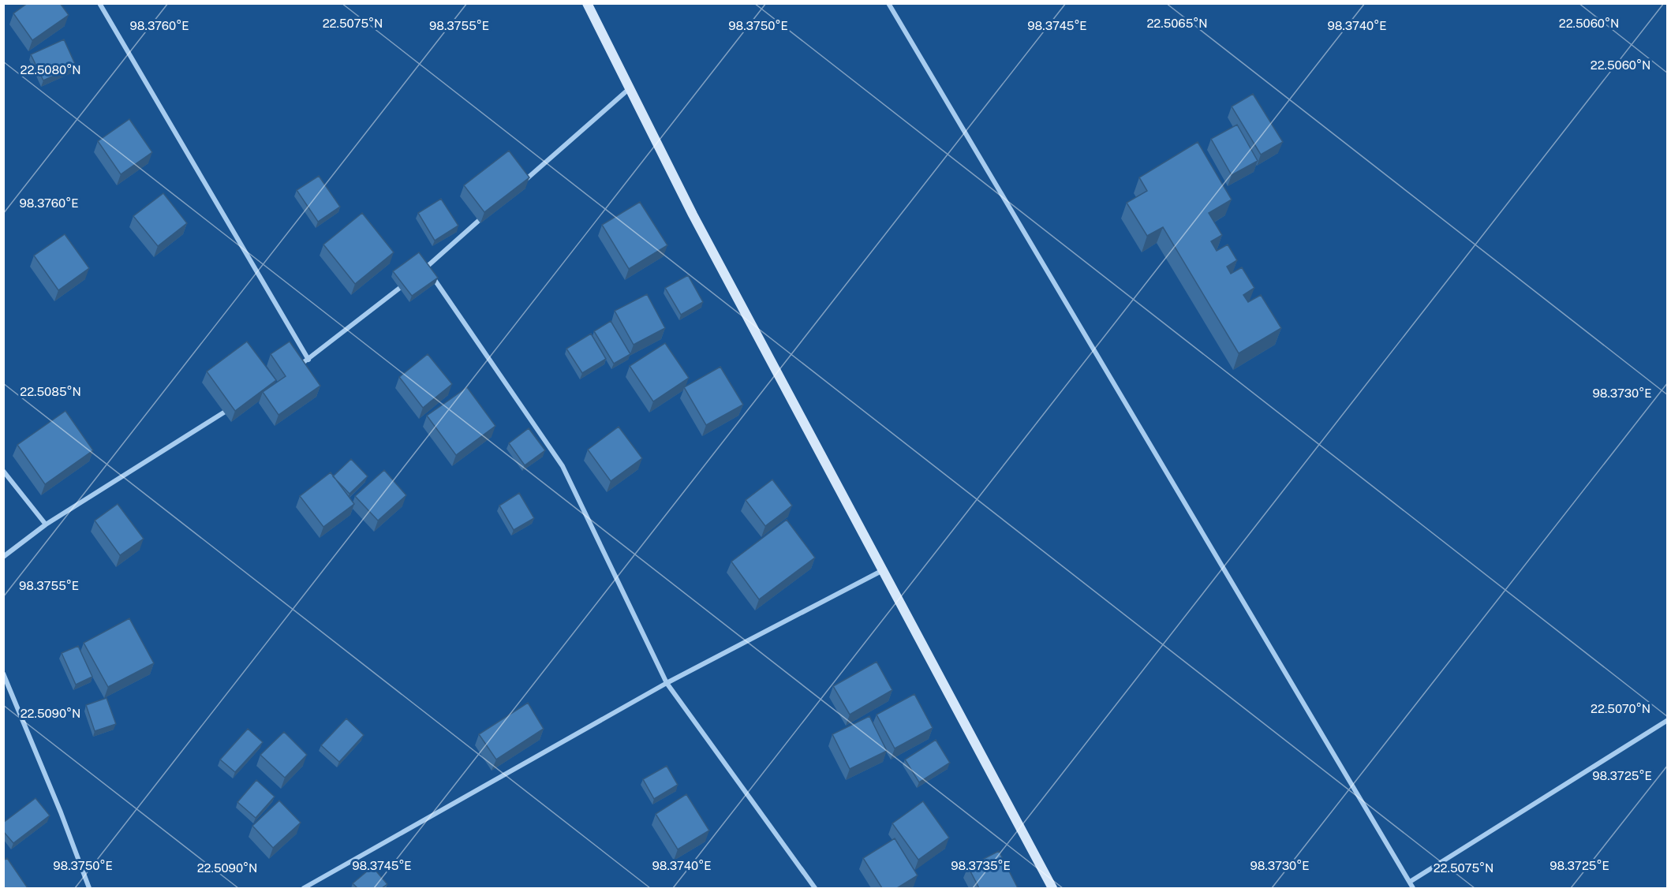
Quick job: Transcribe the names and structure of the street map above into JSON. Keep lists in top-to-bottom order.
{
  "coordinates": [
    "22.5060°N",
    "22.5075°N",
    "22.5065°N",
    "98.3755°E",
    "98.3760°E",
    "98.3750°E",
    "98.3745°E",
    "98.3740°E",
    "22.5080°N",
    "22.5085°N",
    "98.3730°E",
    "22.5070°N",
    "22.5090°N",
    "98.3725°E",
    "98.3735°E"
  ]
}
